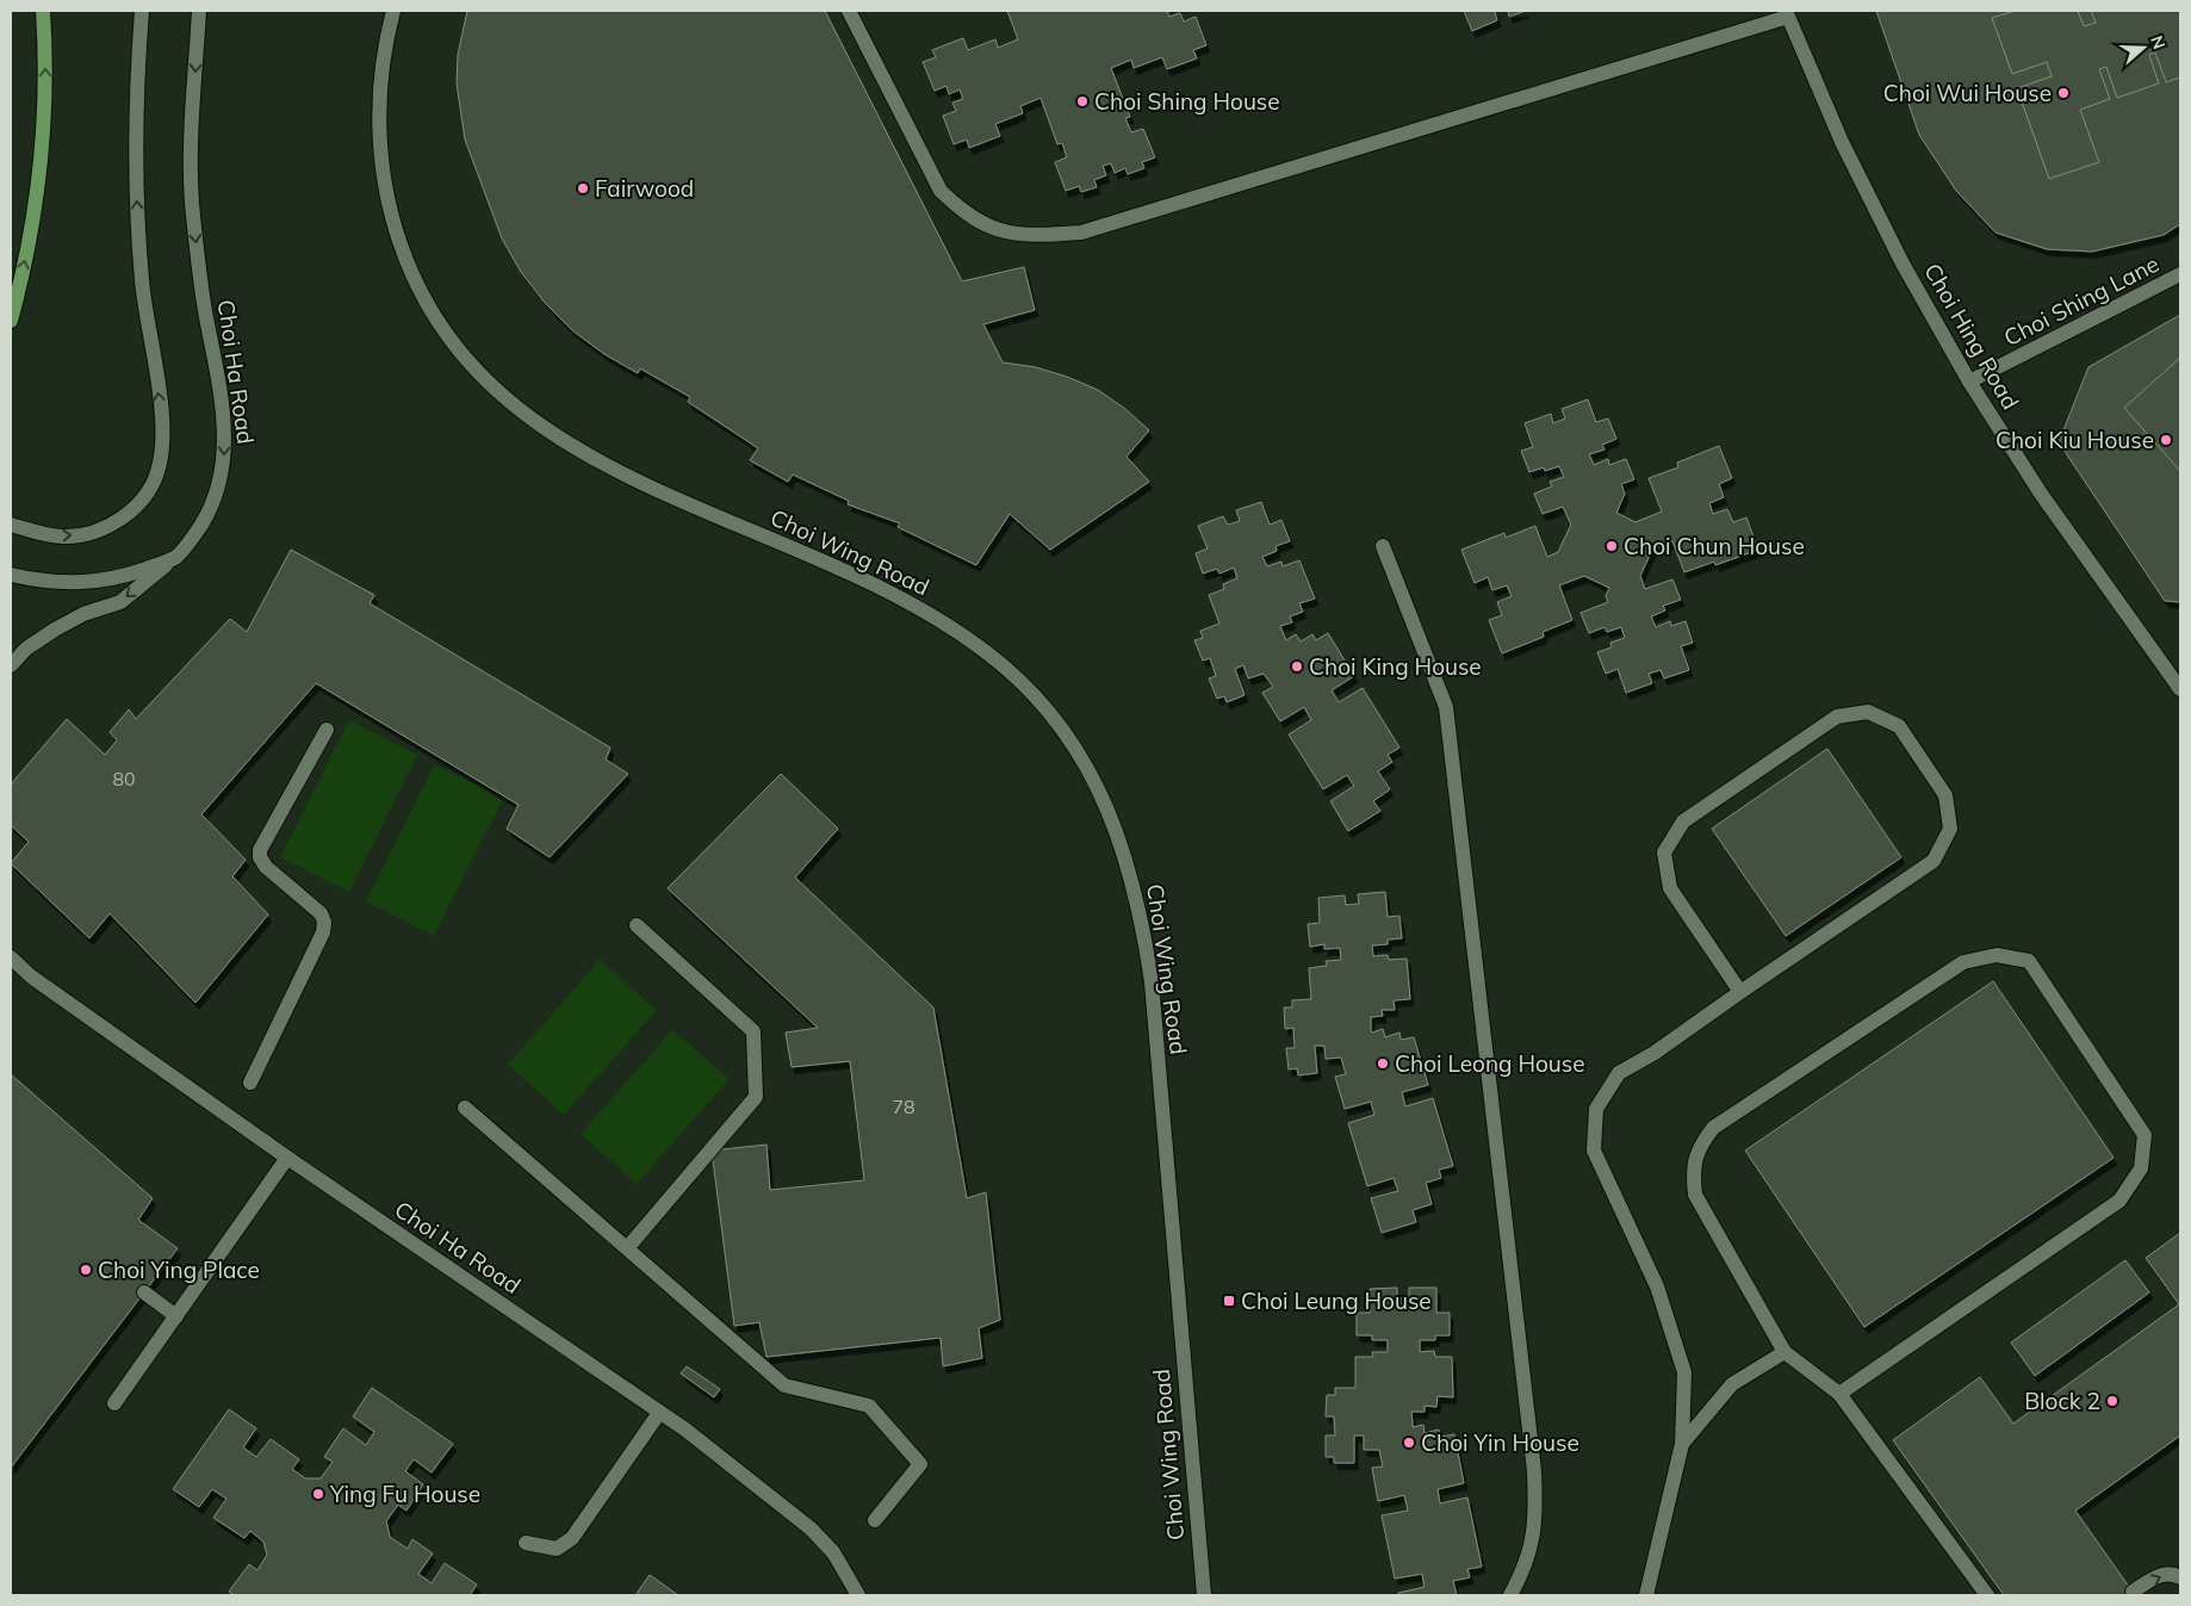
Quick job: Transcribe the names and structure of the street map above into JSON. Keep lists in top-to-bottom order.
{
  "streets": {
    "street": [
      "Choi Shing Lane",
      "Choi Hing Road",
      "Choi Ha Road",
      "Choi Wing Road"
    ]
  },
  "crossings": [
    ["Choi Shing Lane", "Choi Hing Road"]
  ],
  "one_way": ["Choi Ha Road"],
  "places": {
    "other": [
      "Choi Wui House",
      "Choi Shing House",
      "Fairwood",
      "Choi Kiu House",
      "Choi Chun House",
      "Choi King House",
      "Choi Leong House",
      "Choi Ying Place",
      "Block 2",
      "Choi Yin House",
      "Ying Fu House"
    ],
    "transit": ["Choi Leung House"]
  },
  "house_numbers": ["80", "78"],
  "north": "right"
}
